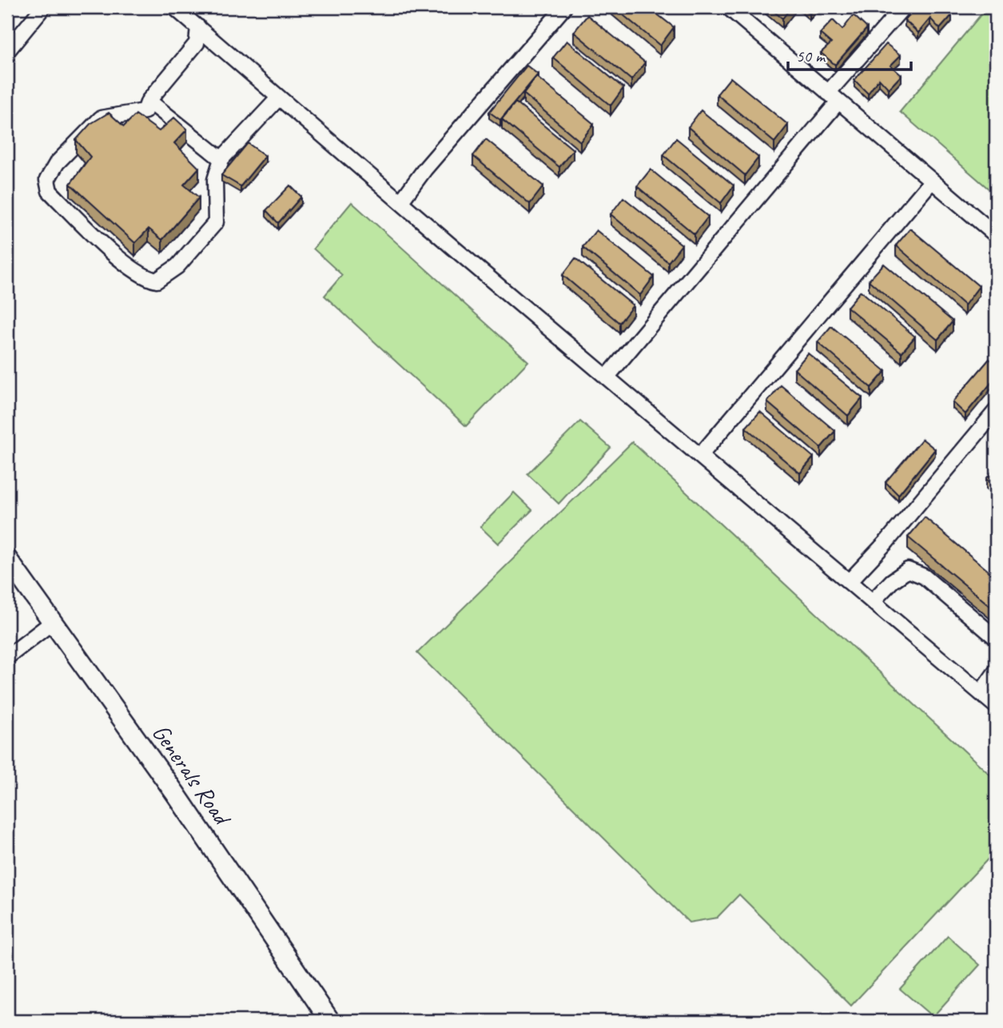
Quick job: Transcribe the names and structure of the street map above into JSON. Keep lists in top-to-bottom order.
{
  "streets": {
    "street": ["Generals Road"]
  },
  "scale_bar": "50 m"
}
